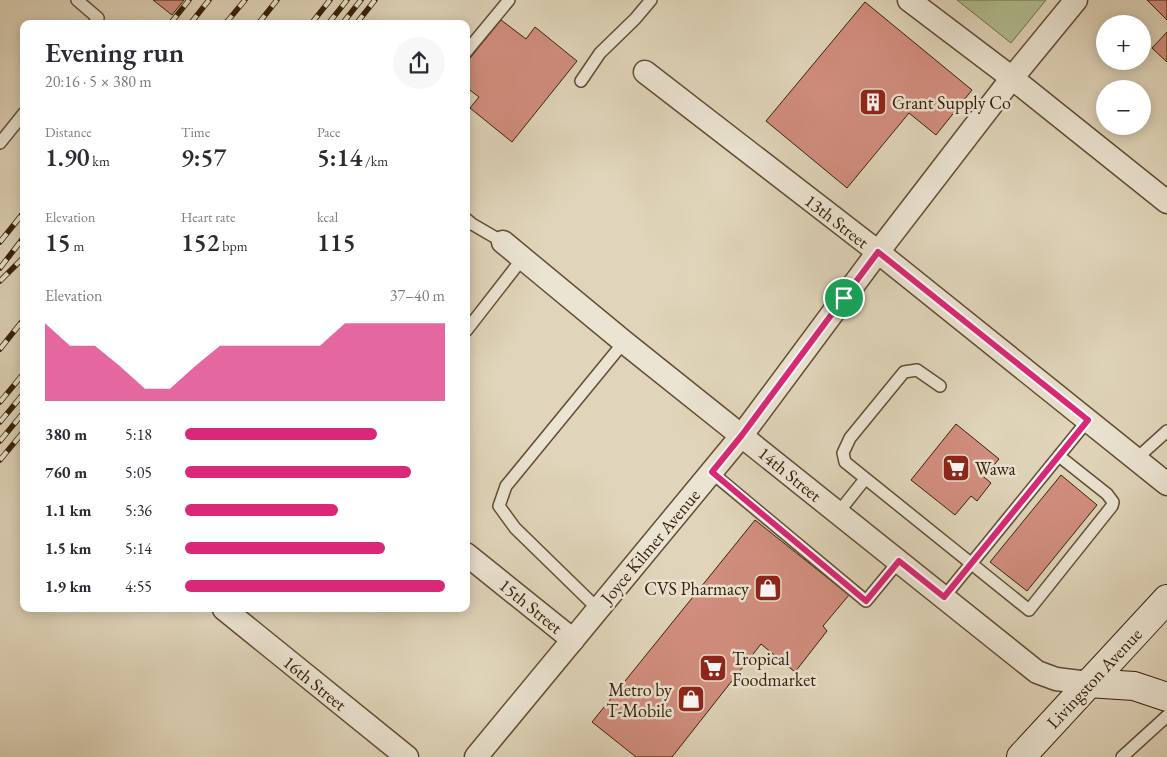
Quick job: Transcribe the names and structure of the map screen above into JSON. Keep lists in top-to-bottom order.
{
  "streets": {
    "main road": ["Livingston Avenue"],
    "street": [
      "13th Street",
      "14th Street",
      "Joyce Kilmer Avenue",
      "15th Street",
      "16th Street"
    ]
  },
  "crossings": [
    ["13th Street", "Joyce Kilmer Avenue"],
    ["14th Street", "Joyce Kilmer Avenue"],
    ["14th Street", "Livingston Avenue"],
    ["Joyce Kilmer Avenue", "15th Street"]
  ],
  "places": {
    "building": ["Grant Supply Co"],
    "supermarket": ["Wawa", "Tropical Foodmarket"],
    "shop": ["CVS Pharmacy", "Metro by T-Mobile"]
  },
  "page": {
    "map_buttons": ["+", "−"],
    "heading": ["Evening run", "20:16 · 5 × 380 m"],
    "stats": [
      ["Distance", "1.90 km"],
      ["Time", "9:57"],
      ["Pace", "5:14 /km"],
      ["Elevation", "15 m"],
      ["Heart rate", "152 bpm"],
      ["kcal", "115"]
    ],
    "chart": ["Elevation", "37–40 m"],
    "list": [
      {
        "name": "380 m",
        "note": "5:18"
      },
      {
        "name": "760 m",
        "note": "5:05"
      },
      {
        "name": "1.1 km",
        "note": "5:36"
      },
      {
        "name": "1.5 km",
        "note": "5:14"
      },
      {
        "name": "1.9 km",
        "note": "4:55"
      }
    ]
  }
}
